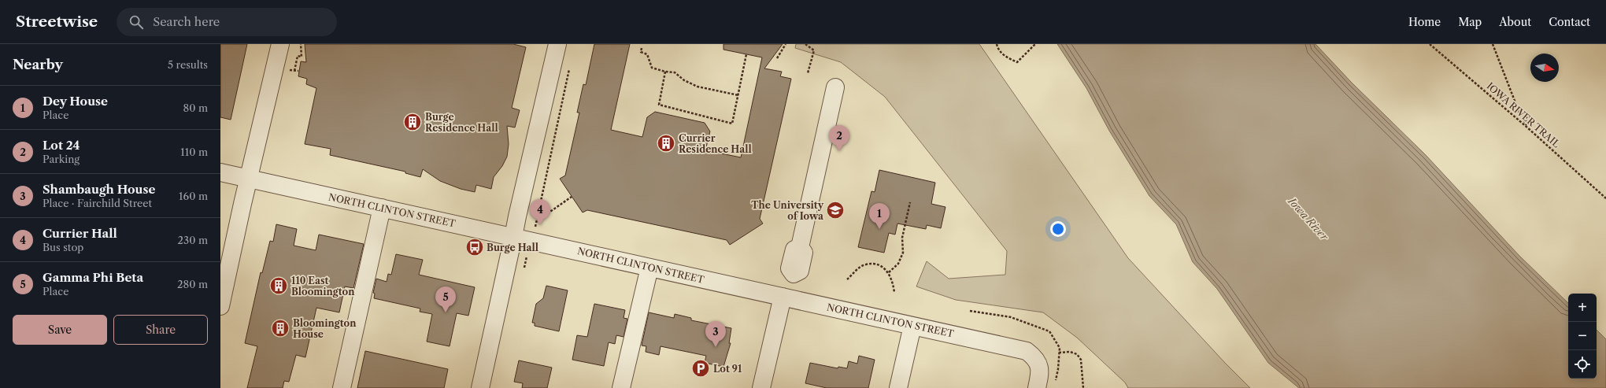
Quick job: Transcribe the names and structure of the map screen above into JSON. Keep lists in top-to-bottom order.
{
  "streets": {
    "street": ["NORTH CLINTON STREET"],
    "path": ["IOWA RIVER TRAIL"]
  },
  "water": ["Iowa River"],
  "places": {
    "building": [
      "Burge Residence Hall",
      "Currier Residence Hall",
      "110 East Bloomington",
      "Bloomington House"
    ],
    "school or university": ["The University of Iowa"],
    "bus stop": ["Burge Hall"],
    "parking": ["Lot 91"]
  },
  "north": "right",
  "page": {
    "header": "Streetwise",
    "search": "Search here",
    "nav": [
      "Home",
      "Map",
      "About",
      "Contact"
    ],
    "heading": ["Nearby", "5 results"],
    "list": [
      {
        "mark": "1",
        "name": "Dey House",
        "note": "Place",
        "value": "80 m"
      },
      {
        "mark": "2",
        "name": "Lot 24",
        "note": "Parking",
        "value": "110 m"
      },
      {
        "mark": "3",
        "name": "Shambaugh House",
        "note": "Place · Fairchild Street",
        "value": "160 m"
      },
      {
        "mark": "4",
        "name": "Currier Hall",
        "note": "Bus stop",
        "value": "230 m"
      },
      {
        "mark": "5",
        "name": "Gamma Phi Beta",
        "note": "Place",
        "value": "280 m"
      }
    ],
    "pins": [
      "2",
      "4",
      "1",
      "5",
      "3"
    ],
    "map_buttons": ["+", "−"],
    "buttons": ["Save", "Share"]
  }
}
